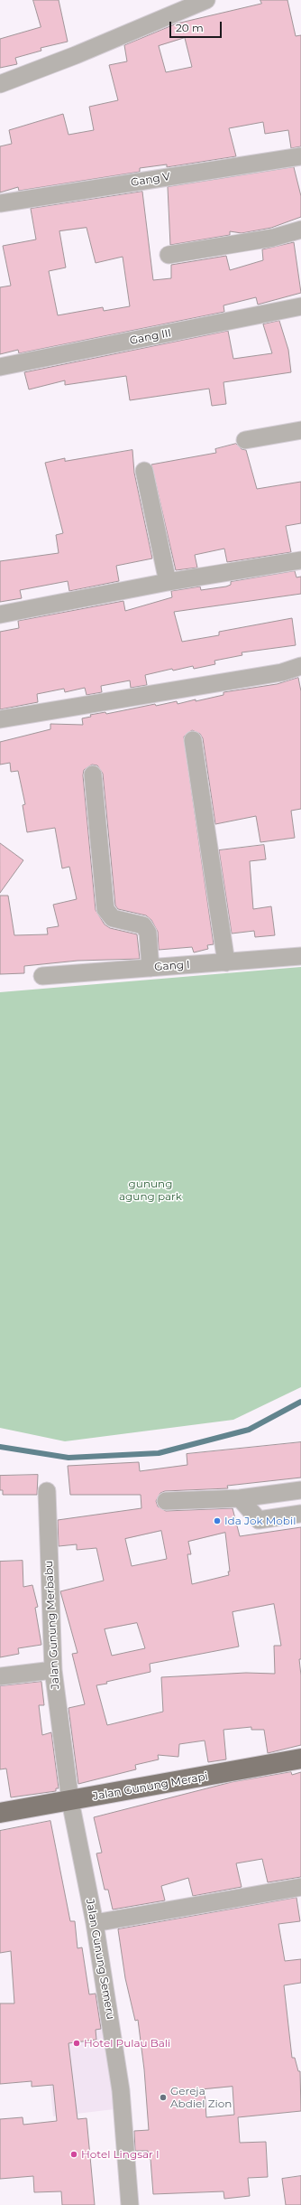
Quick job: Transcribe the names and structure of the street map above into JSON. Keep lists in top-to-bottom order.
{
  "streets": {
    "main road": ["Jalan Gunung Merapi"],
    "street": [
      "Gang V",
      "Gang III",
      "Gang I",
      "Jalan Gunung Merbabu",
      "Jalan Gunung Semeru"
    ]
  },
  "crossings": [
    ["Jalan Gunung Merbabu", "Jalan Gunung Merapi"],
    ["Jalan Gunung Merbabu", "Jalan Gunung Semeru"],
    ["Jalan Gunung Merapi", "Jalan Gunung Semeru"]
  ],
  "parks": ["gunung agung park"],
  "places": [
    "Ida Jok Mobil",
    "Hotel Pulau Bali",
    "Gereja Abdiel Zion",
    "Hotel Lingsar I"
  ],
  "scale_bar": "20 m"
}
